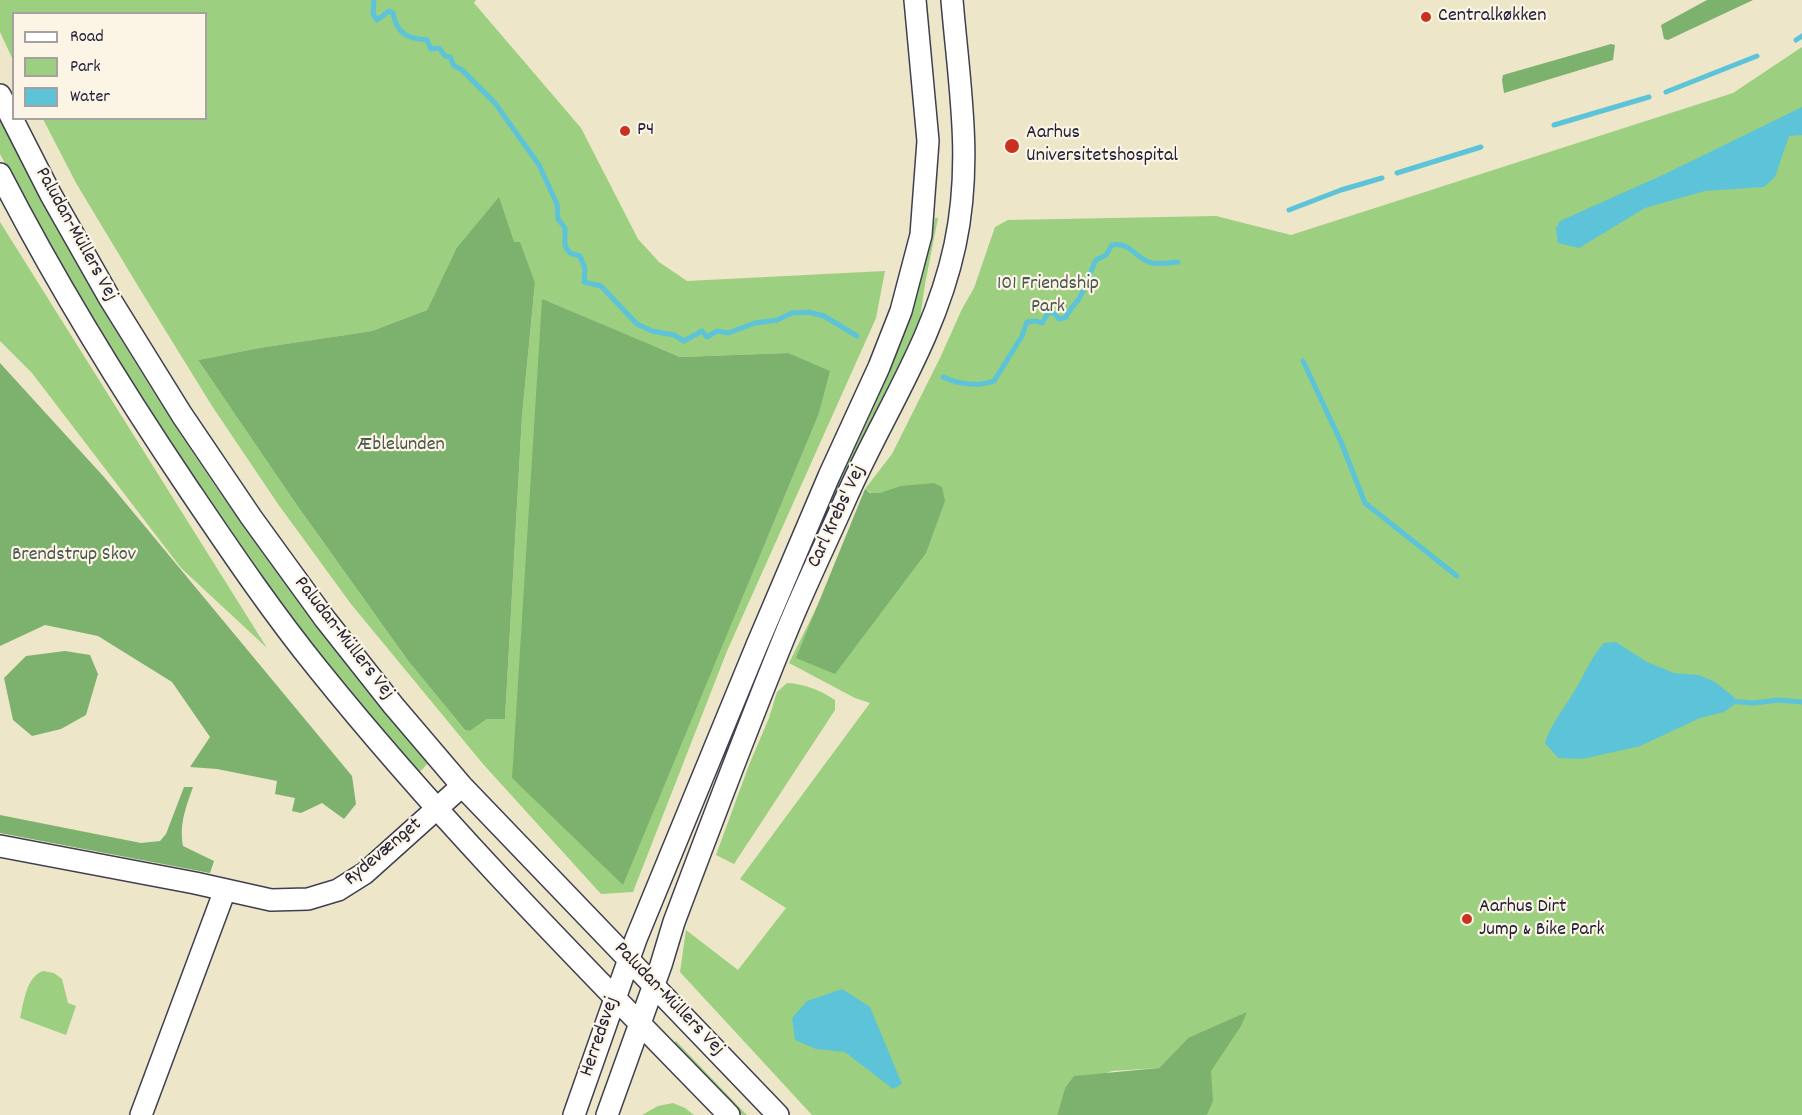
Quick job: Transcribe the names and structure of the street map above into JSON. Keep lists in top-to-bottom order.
{
  "streets": {
    "street": [
      "Paludan-Müllers Vej",
      "Carl Krebs' Vej",
      "Rydevænget",
      "Herredsvej"
    ]
  },
  "crossings": [
    ["Paludan-Müllers Vej", "Carl Krebs' Vej"],
    ["Paludan-Müllers Vej", "Rydevænget"],
    ["Paludan-Müllers Vej", "Herredsvej"],
    ["Carl Krebs' Vej", "Herredsvej"]
  ],
  "parks": ["101 Friendship Park", "Æblelunden", "Brendstrup Skov"],
  "places": [
    "Centralkøkken",
    "P4",
    "Aarhus Universitetshospital",
    "Aarhus Dirt Jump & Bike Park"
  ],
  "legend": ["Road", "Park", "Water"]
}
